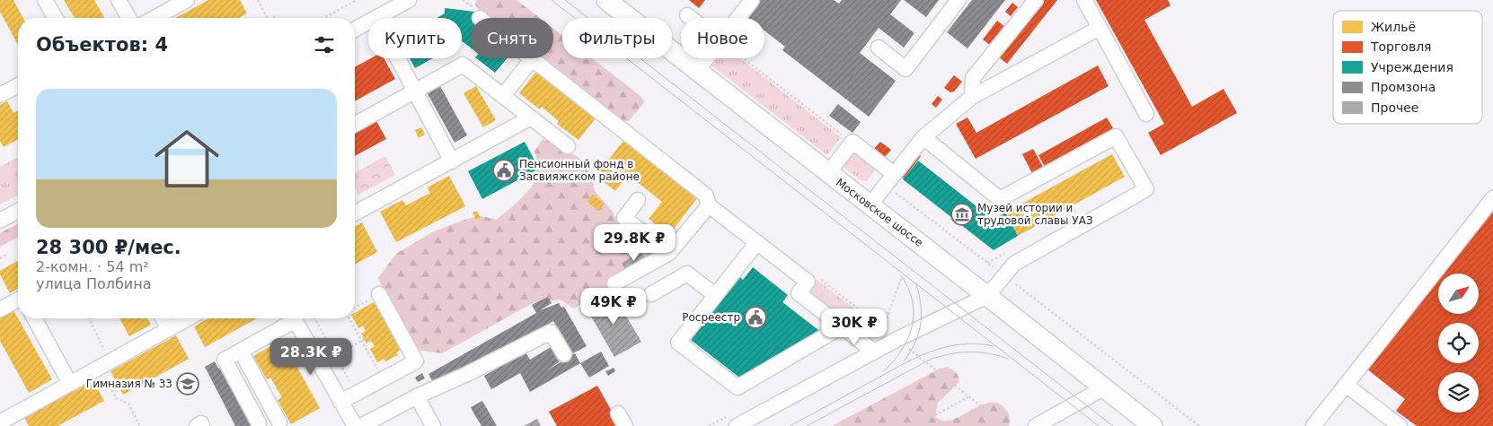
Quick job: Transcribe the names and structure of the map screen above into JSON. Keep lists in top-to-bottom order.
{
  "streets": {
    "main road": ["Московское шоссе"]
  },
  "places": {
    "public building": ["Пенсионный фонд в Засвияжском районе", "Росреестр"],
    "museum": ["Музей истории и трудовой славы УАЗ"],
    "school or university": ["Гимназия № 33"]
  },
  "legend": [
    "Жильё",
    "Торговля",
    "Учреждения",
    "Промзона",
    "Прочее"
  ],
  "north": "top right",
  "page": {
    "chip": [
      "Купить",
      "Снять",
      "Фильтры",
      "Новое"
    ],
    "heading": "Объектов: 4",
    "list": [
      {
        "name": "28 300 ₽/мес.",
        "note": "2-комн. · 54 m² · улица Полбина"
      }
    ],
    "price": [
      "29.8K ₽",
      "49K ₽",
      "30K ₽",
      "28.3K ₽"
    ]
  }
}
